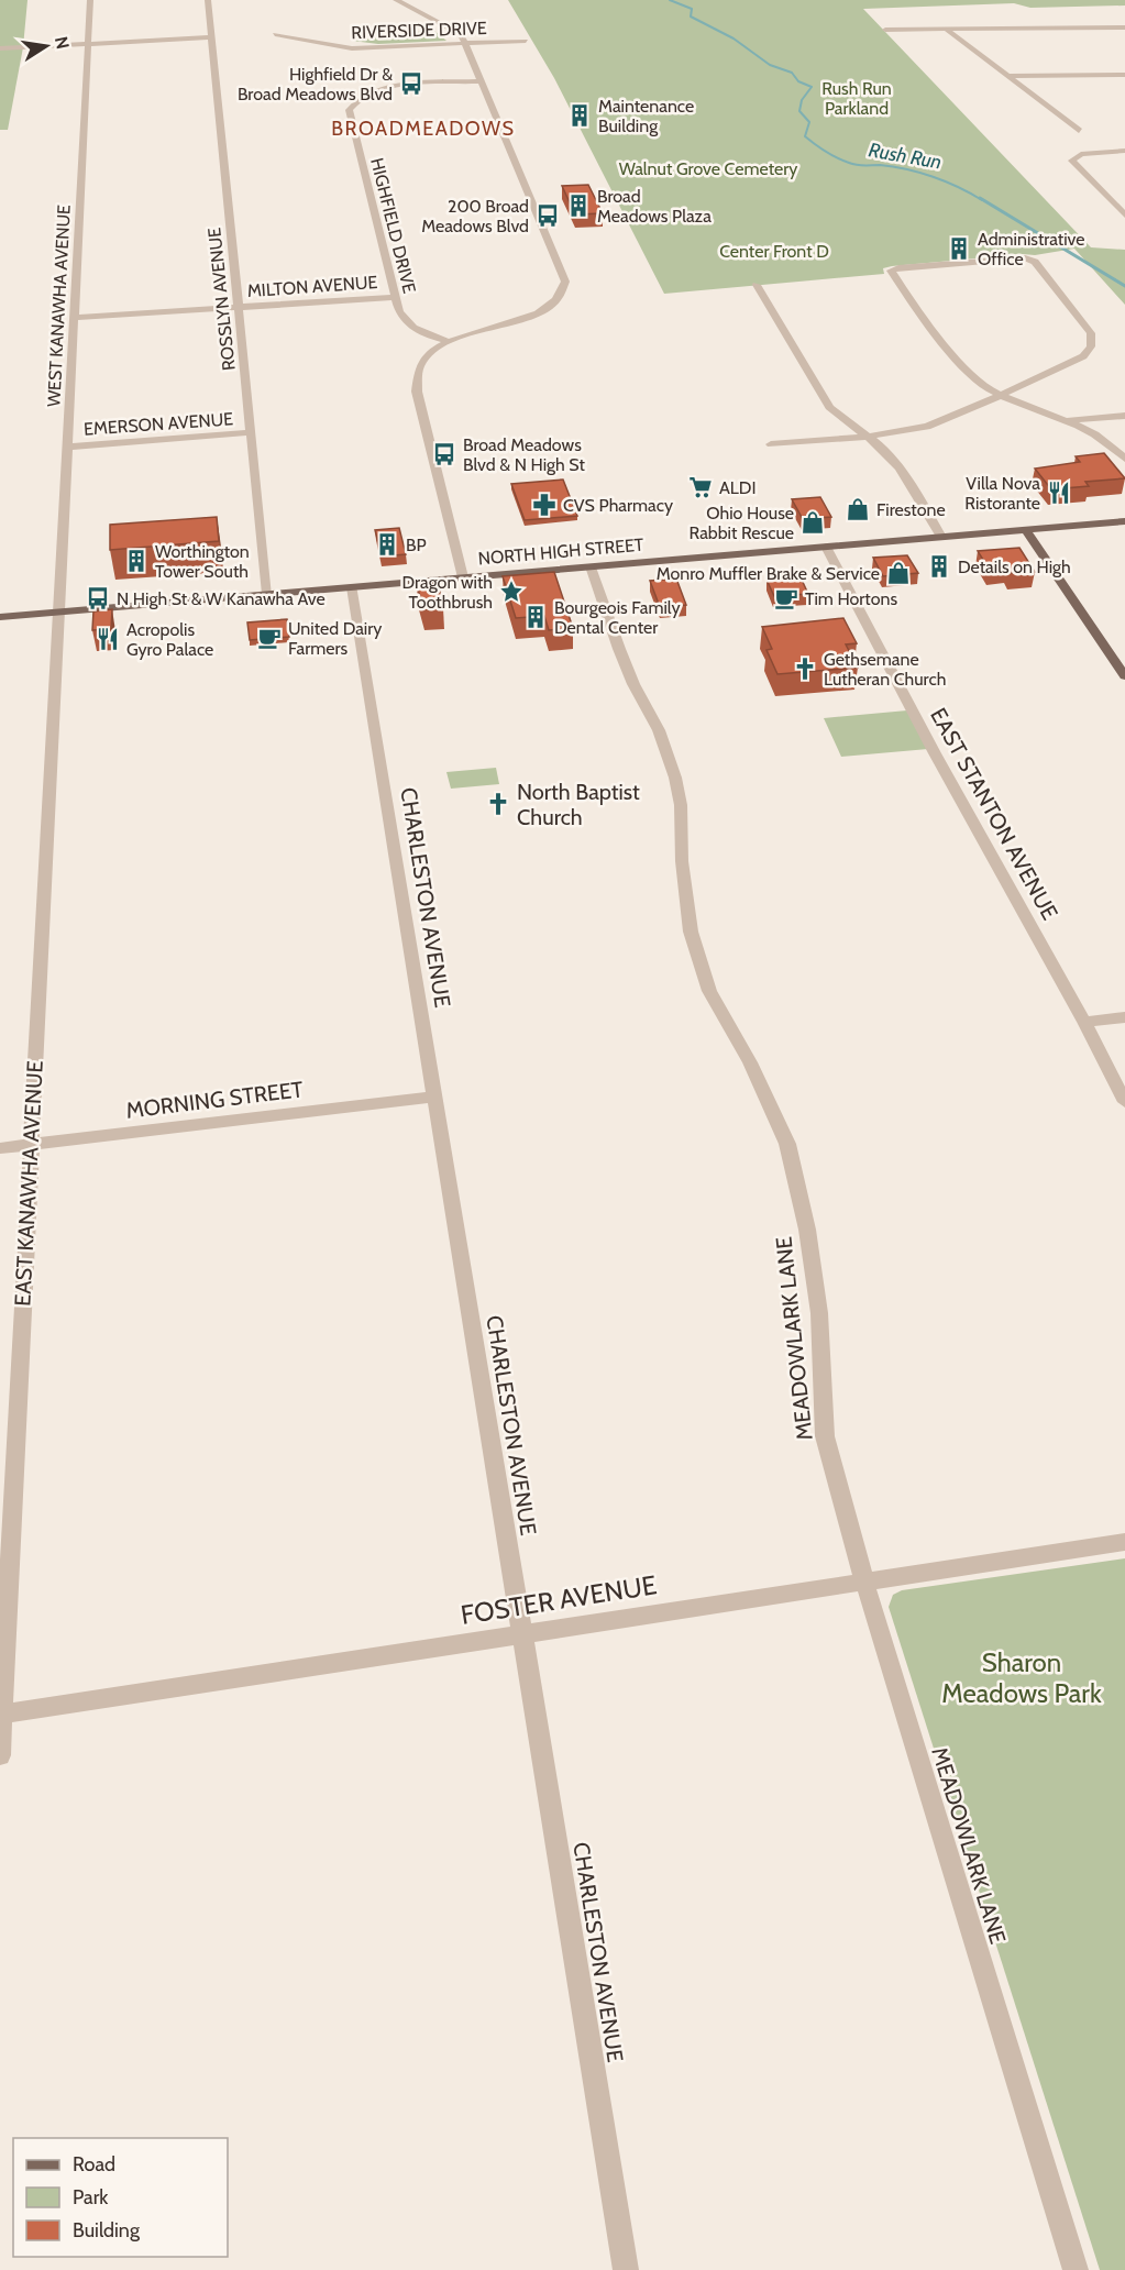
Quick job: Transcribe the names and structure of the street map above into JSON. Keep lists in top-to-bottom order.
{
  "streets": {
    "main road": ["NORTH HIGH STREET"],
    "street": [
      "RIVERSIDE DRIVE",
      "HIGHFIELD DRIVE",
      "MILTON AVENUE",
      "ROSSLYN AVENUE",
      "WEST KANAWHA AVENUE",
      "EMERSON AVENUE",
      "EAST STANTON AVENUE",
      "CHARLESTON AVENUE",
      "MORNING STREET",
      "EAST KANAWHA AVENUE",
      "MEADOWLARK LANE",
      "FOSTER AVENUE"
    ]
  },
  "crossings": [
    ["HIGHFIELD DRIVE", "MILTON AVENUE"],
    ["MILTON AVENUE", "ROSSLYN AVENUE"],
    ["MILTON AVENUE", "WEST KANAWHA AVENUE"],
    ["ROSSLYN AVENUE", "EMERSON AVENUE"],
    ["ROSSLYN AVENUE", "NORTH HIGH STREET"],
    ["WEST KANAWHA AVENUE", "EMERSON AVENUE"],
    ["WEST KANAWHA AVENUE", "NORTH HIGH STREET"],
    ["WEST KANAWHA AVENUE", "EAST KANAWHA AVENUE"],
    ["NORTH HIGH STREET", "EAST STANTON AVENUE"],
    ["NORTH HIGH STREET", "CHARLESTON AVENUE"],
    ["NORTH HIGH STREET", "EAST KANAWHA AVENUE"],
    ["NORTH HIGH STREET", "MEADOWLARK LANE"],
    ["CHARLESTON AVENUE", "MORNING STREET"],
    ["CHARLESTON AVENUE", "FOSTER AVENUE"],
    ["MORNING STREET", "EAST KANAWHA AVENUE"],
    ["EAST KANAWHA AVENUE", "FOSTER AVENUE"],
    ["MEADOWLARK LANE", "FOSTER AVENUE"]
  ],
  "districts": ["BROADMEADOWS"],
  "water": ["Rush Run"],
  "parks": [
    "Rush Run Parkland",
    "Walnut Grove Cemetery",
    "Center Front D",
    "Sharon Meadows Park"
  ],
  "places": {
    "bus stop": [
      "Highfield Dr & Broad Meadows Blvd",
      "200 Broad Meadows Blvd",
      "Broad Meadows Blvd & N High St",
      "N High St & W Kanawha Ave"
    ],
    "building": [
      "Maintenance Building",
      "Broad Meadows Plaza",
      "Administrative Office",
      "BP",
      "Worthington Tower South",
      "Details on High",
      "Bourgeois Family Dental Center"
    ],
    "supermarket": ["ALDI"],
    "restaurant": ["Villa Nova Ristorante", "Acropolis Gyro Palace"],
    "pharmacy": ["CVS Pharmacy"],
    "shop": ["Firestone", "Ohio House Rabbit Rescue", "Monro Muffler Brake & Service"],
    "place": ["Dragon with Toothbrush"],
    "cafe": ["Tim Hortons", "United Dairy Farmers"],
    "church": ["Gethsemane Lutheran Church", "North Baptist Church"]
  },
  "legend": ["Road", "Park", "Building"],
  "north": "right"
}
